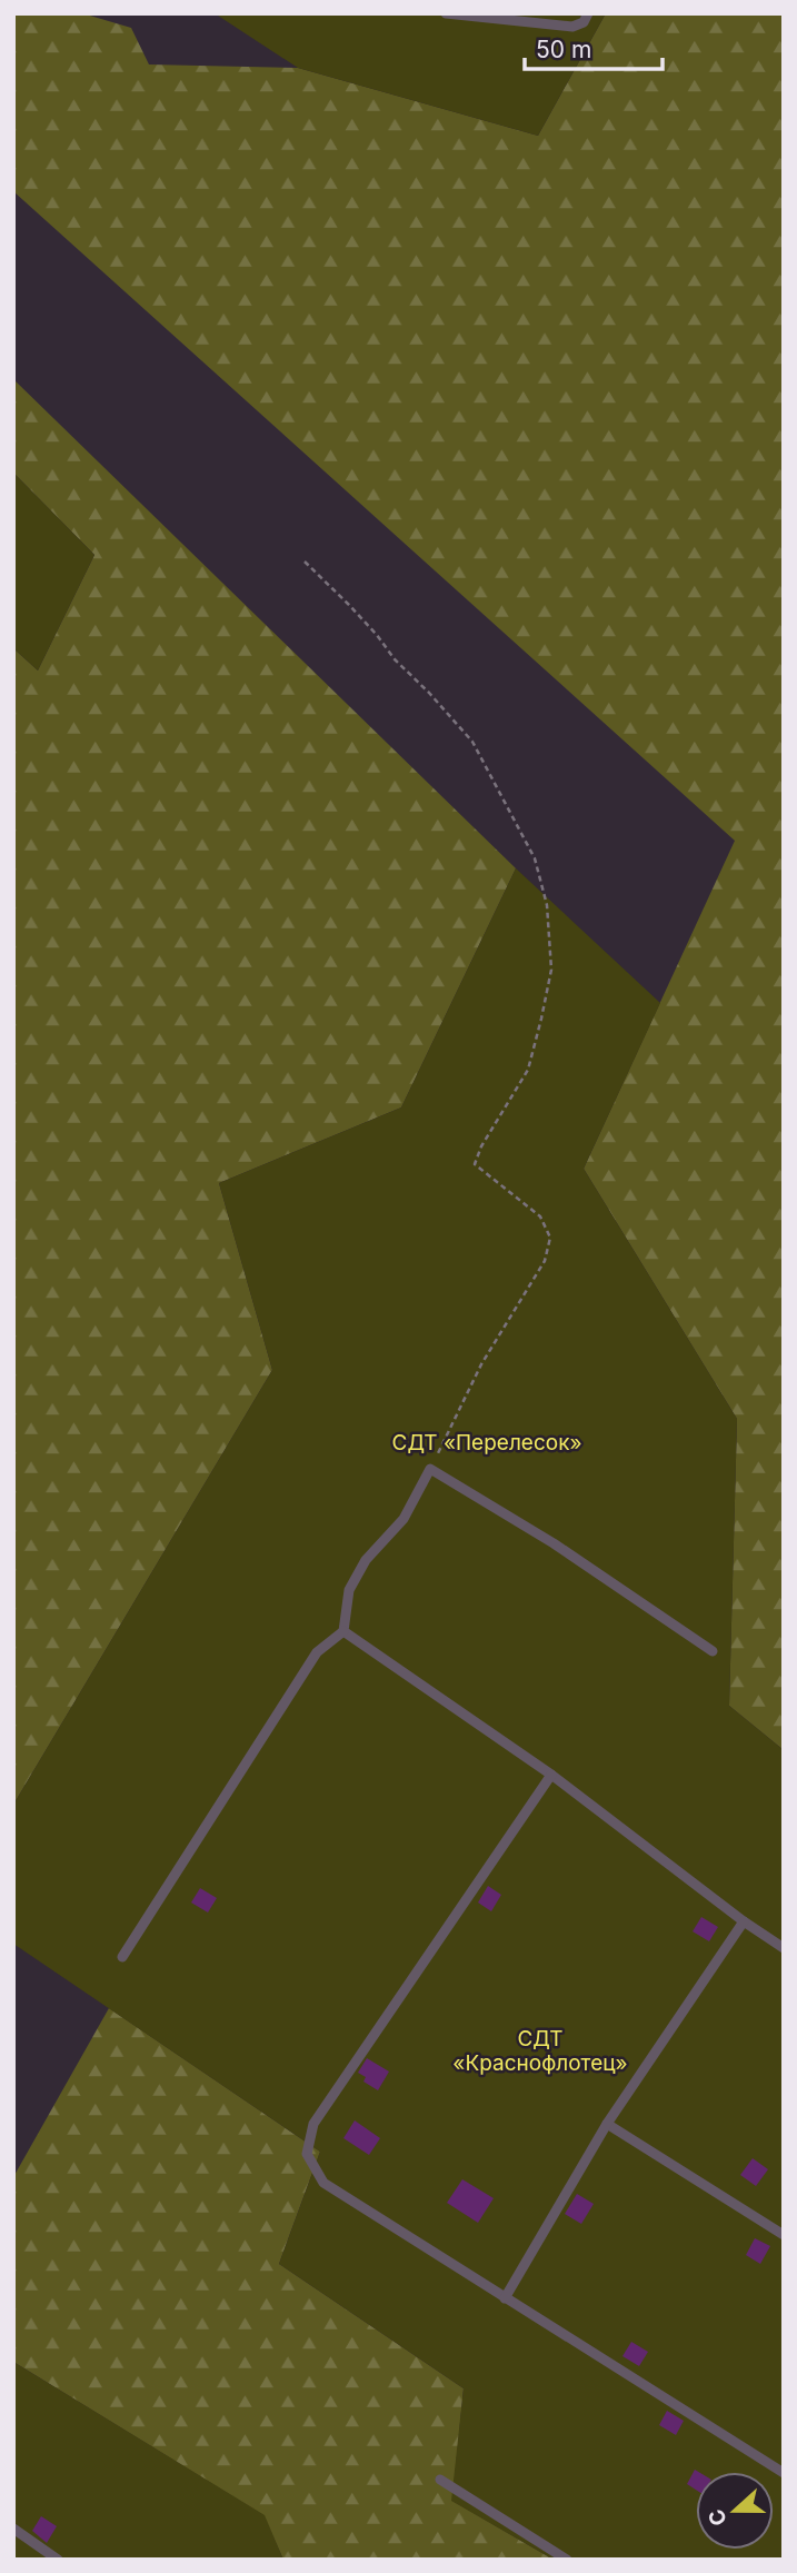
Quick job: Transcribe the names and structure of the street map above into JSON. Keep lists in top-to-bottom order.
{
  "parks": ["СДТ «Перелесок»", "СДТ «Краснофлотец»"],
  "scale_bar": "50 m",
  "north": "left"
}
